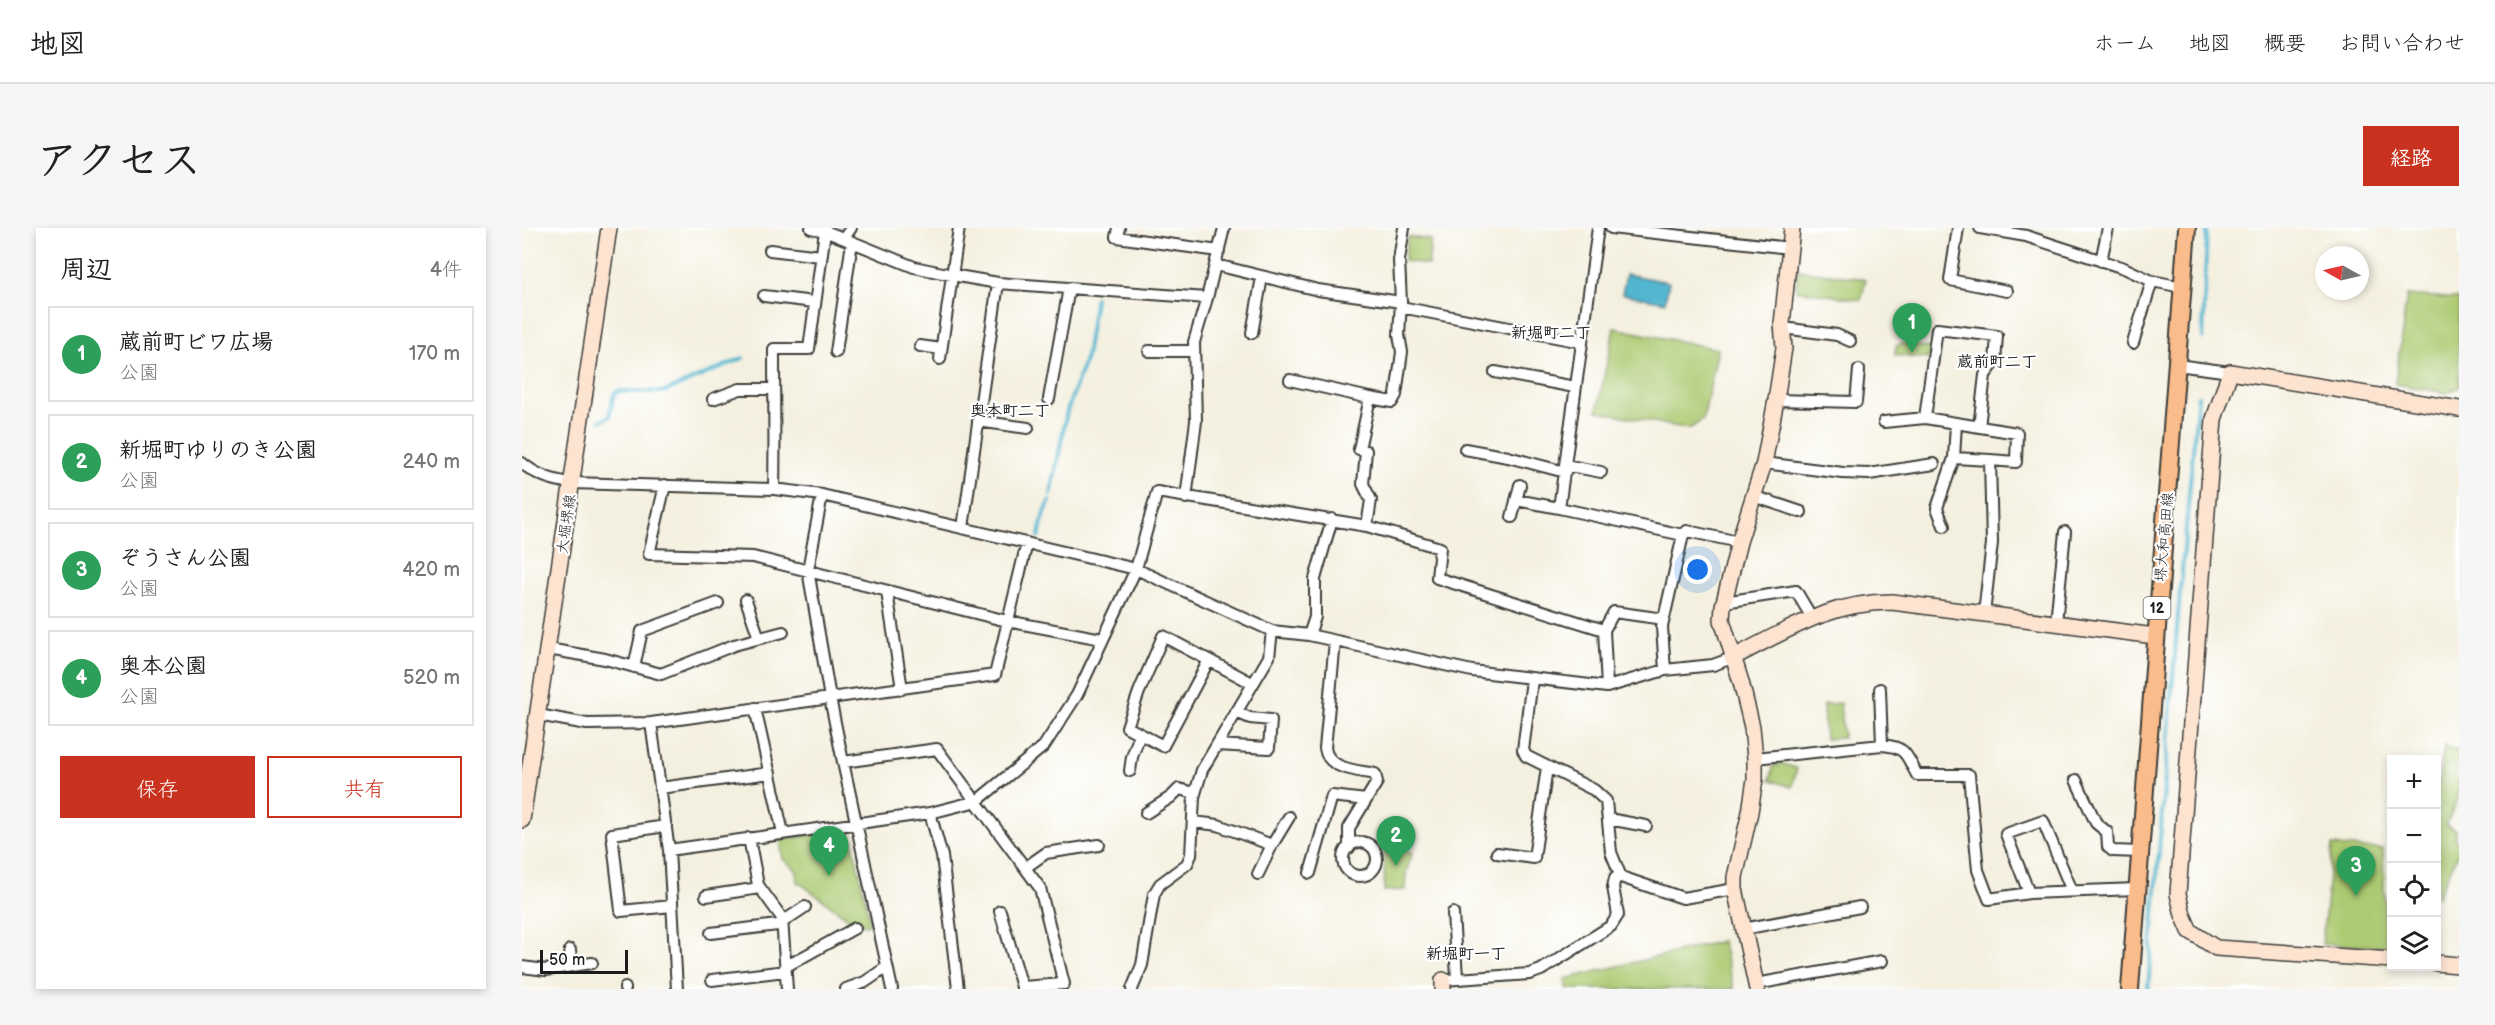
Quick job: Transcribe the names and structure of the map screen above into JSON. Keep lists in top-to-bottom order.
{
  "streets": {
    "main road": ["堺大和高田線", "12"],
    "street": ["大堀堺線"]
  },
  "districts": [
    "新堀町二丁",
    "蔵前町二丁",
    "奥本町二丁",
    "新堀町一丁"
  ],
  "scale_bar": "50 m",
  "north": "left",
  "page": {
    "header": "地図",
    "nav": [
      "ホーム",
      "地図",
      "概要",
      "お問い合わせ"
    ],
    "title": "アクセス",
    "buttons": [
      "経路",
      ["保存", "共有"]
    ],
    "heading": ["周辺", "4件"],
    "pins": [
      "1",
      "2",
      "4",
      "3"
    ],
    "list": [
      {
        "mark": "1",
        "name": "蔵前町ビワ広場",
        "note": "公園",
        "value": "170 m"
      },
      {
        "mark": "2",
        "name": "新堀町ゆりのき公園",
        "note": "公園",
        "value": "240 m"
      },
      {
        "mark": "3",
        "name": "ぞうさん公園",
        "note": "公園",
        "value": "420 m"
      },
      {
        "mark": "4",
        "name": "奥本公園",
        "note": "公園",
        "value": "520 m"
      }
    ],
    "map_buttons": ["+", "−"],
    "scale": "50 m"
  }
}
